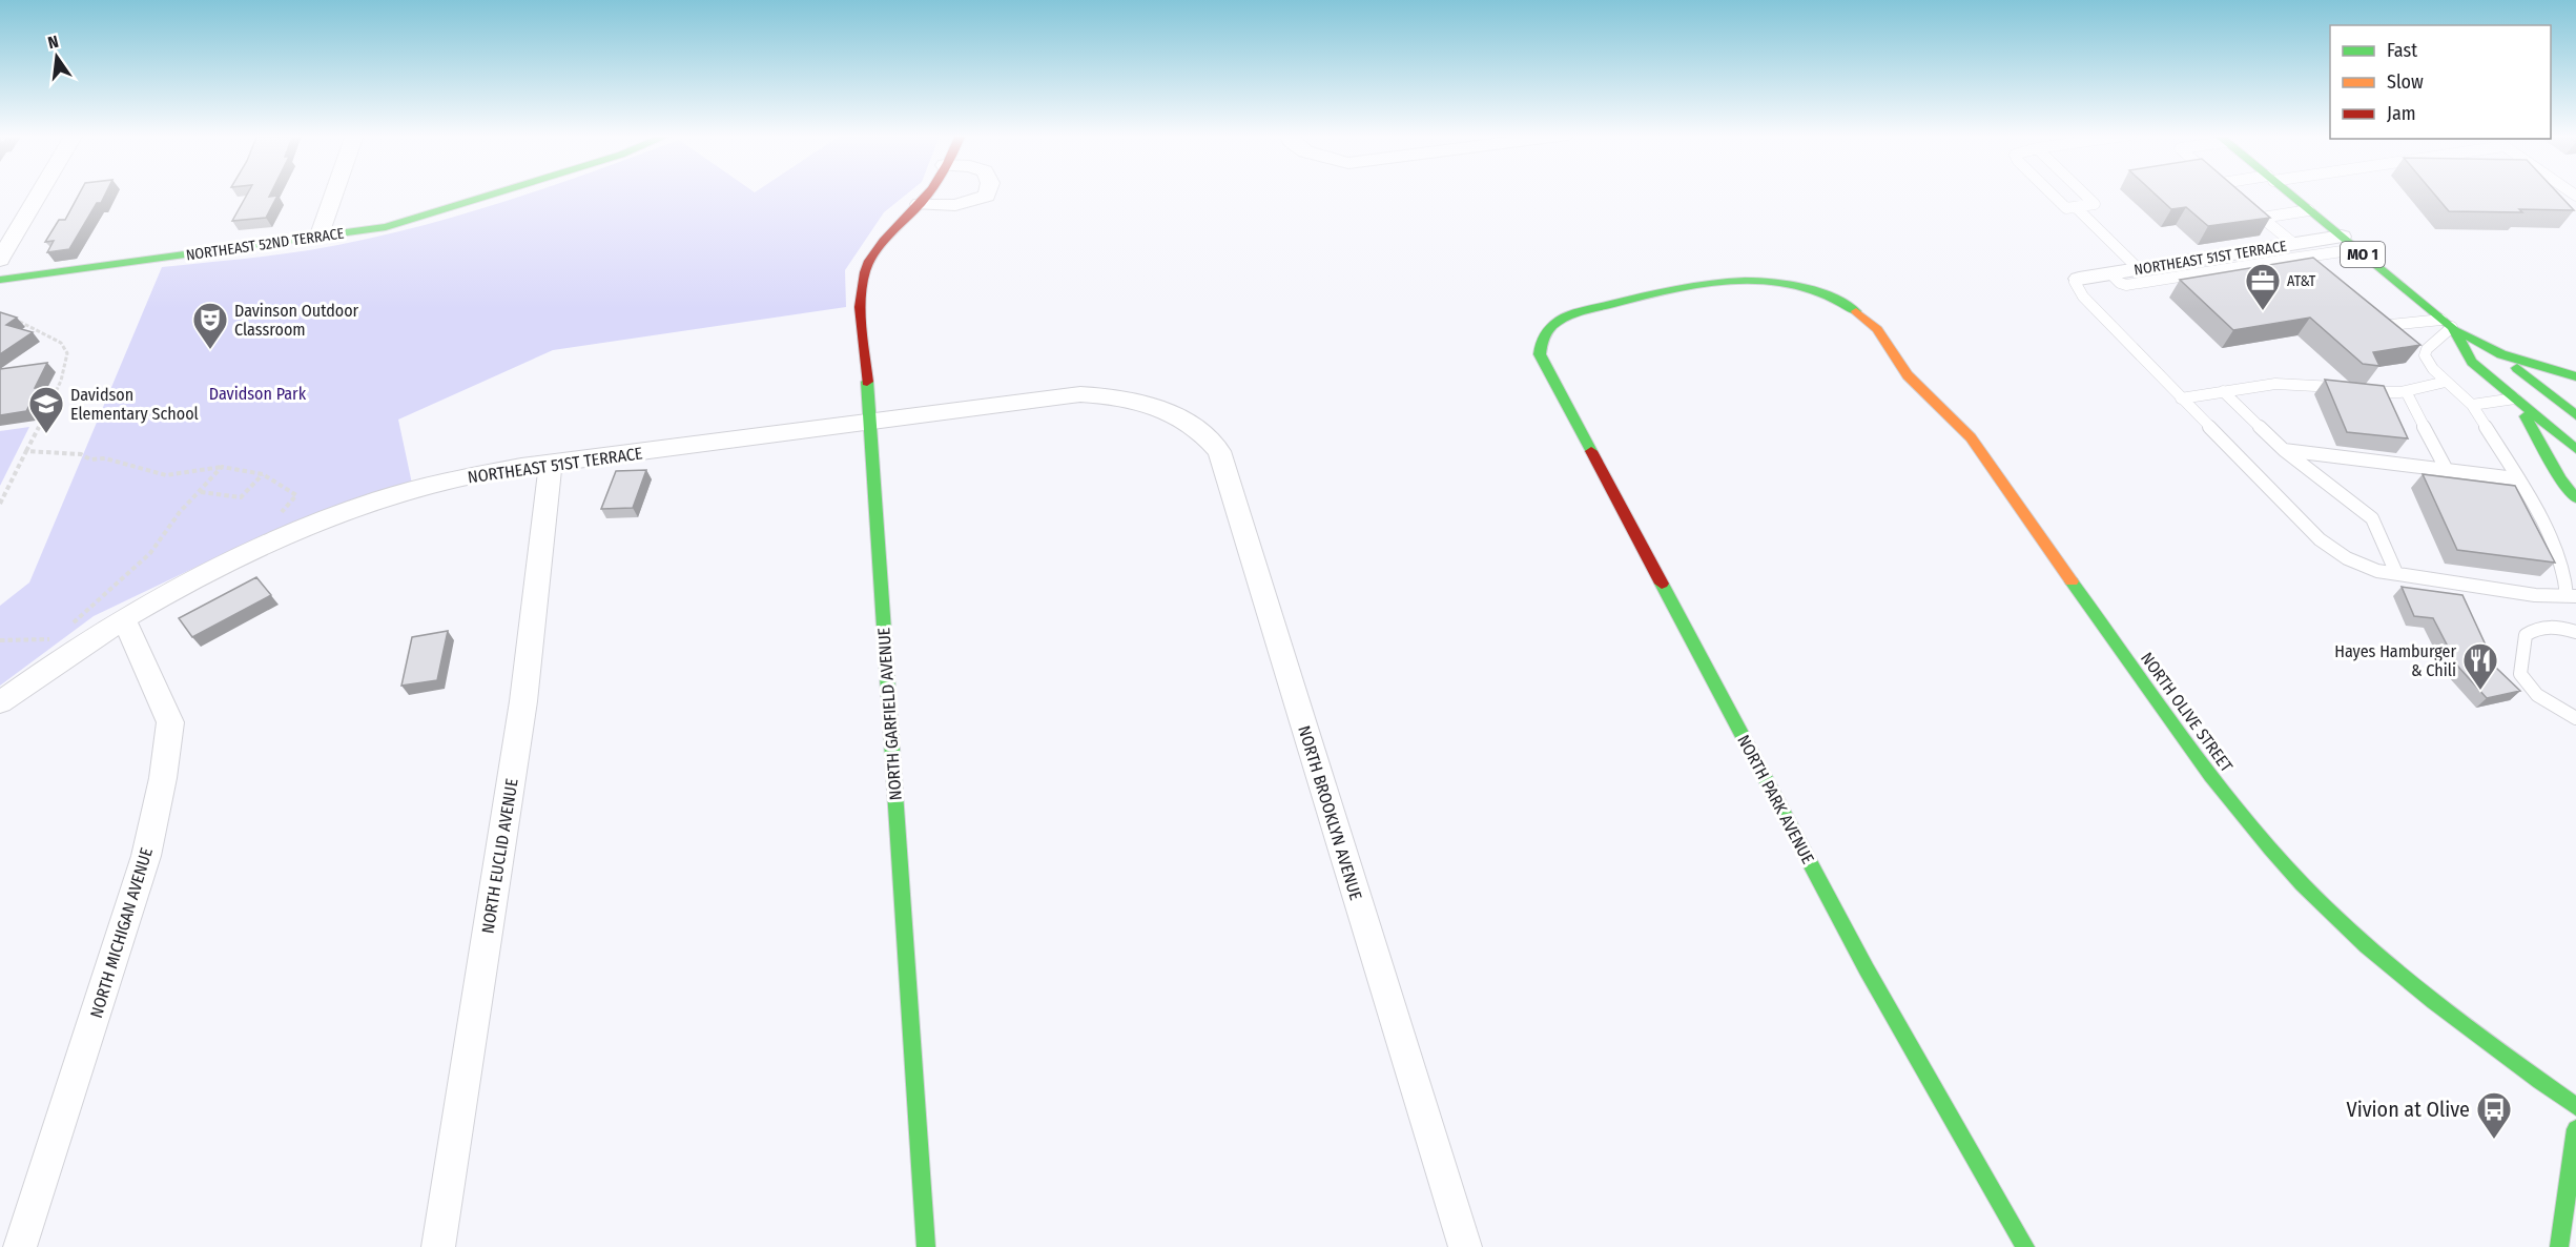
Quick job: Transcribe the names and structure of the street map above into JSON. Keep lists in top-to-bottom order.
{
  "streets": {
    "street": [
      "NORTHEAST 52ND TERRACE",
      "MO 1",
      "NORTHEAST 51ST TERRACE",
      "NORTH OLIVE STREET",
      "NORTH GARFIELD AVENUE",
      "NORTH PARK AVENUE",
      "NORTH BROOKLYN AVENUE",
      "NORTH EUCLID AVENUE",
      "NORTH MICHIGAN AVENUE"
    ]
  },
  "crossings": [
    ["MO 1", "NORTHEAST 51ST TERRACE"],
    ["NORTHEAST 51ST TERRACE", "NORTH GARFIELD AVENUE"],
    ["NORTHEAST 51ST TERRACE", "NORTH BROOKLYN AVENUE"],
    ["NORTHEAST 51ST TERRACE", "NORTH EUCLID AVENUE"],
    ["NORTHEAST 51ST TERRACE", "NORTH MICHIGAN AVENUE"],
    ["NORTH OLIVE STREET", "NORTH PARK AVENUE"]
  ],
  "parks": ["Davidson Park"],
  "places": {
    "office": ["AT&T"],
    "theatre": ["Davinson Outdoor Classroom"],
    "school or university": ["Davidson Elementary School"],
    "restaurant": ["Hayes Hamburger & Chili"],
    "bus stop": ["Vivion at Olive"]
  },
  "legend": ["Fast", "Slow", "Jam"],
  "north": "top"
}
